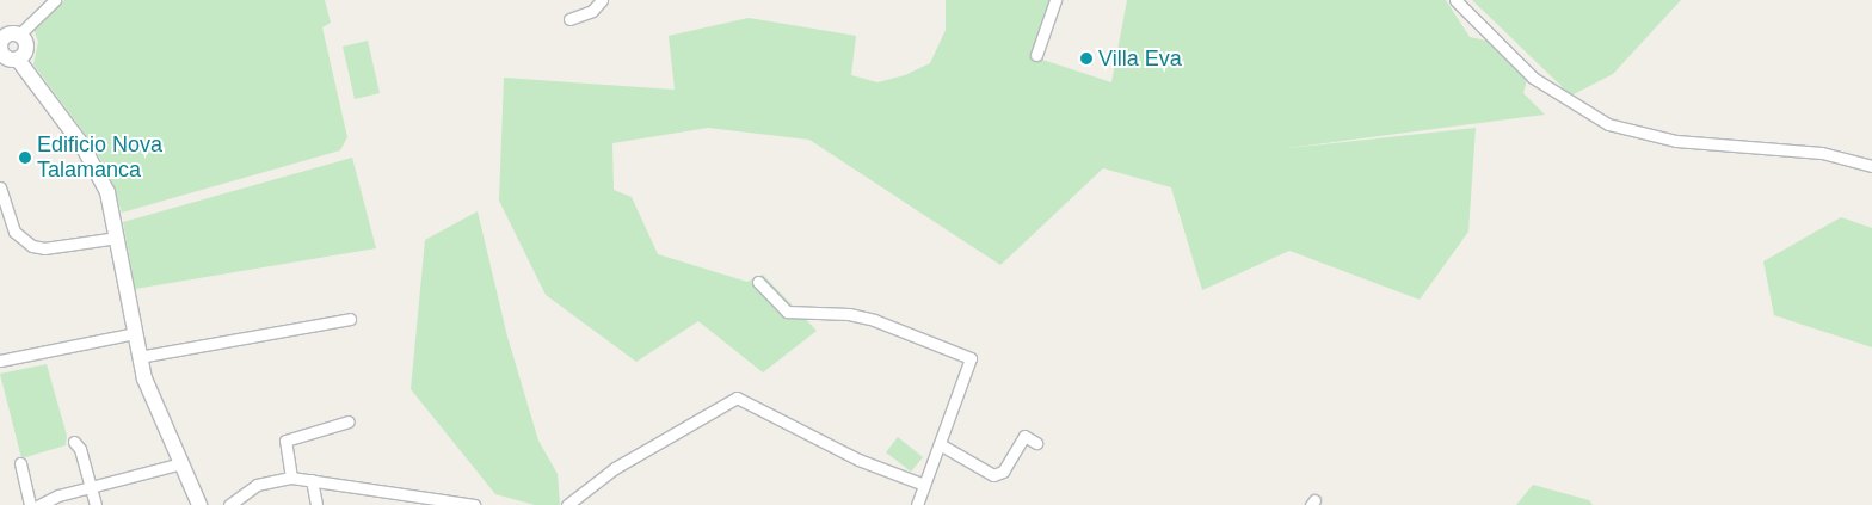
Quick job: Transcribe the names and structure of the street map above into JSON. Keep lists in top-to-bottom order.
{
  "places": ["Villa Eva", "Edificio Nova Talamanca"]
}
